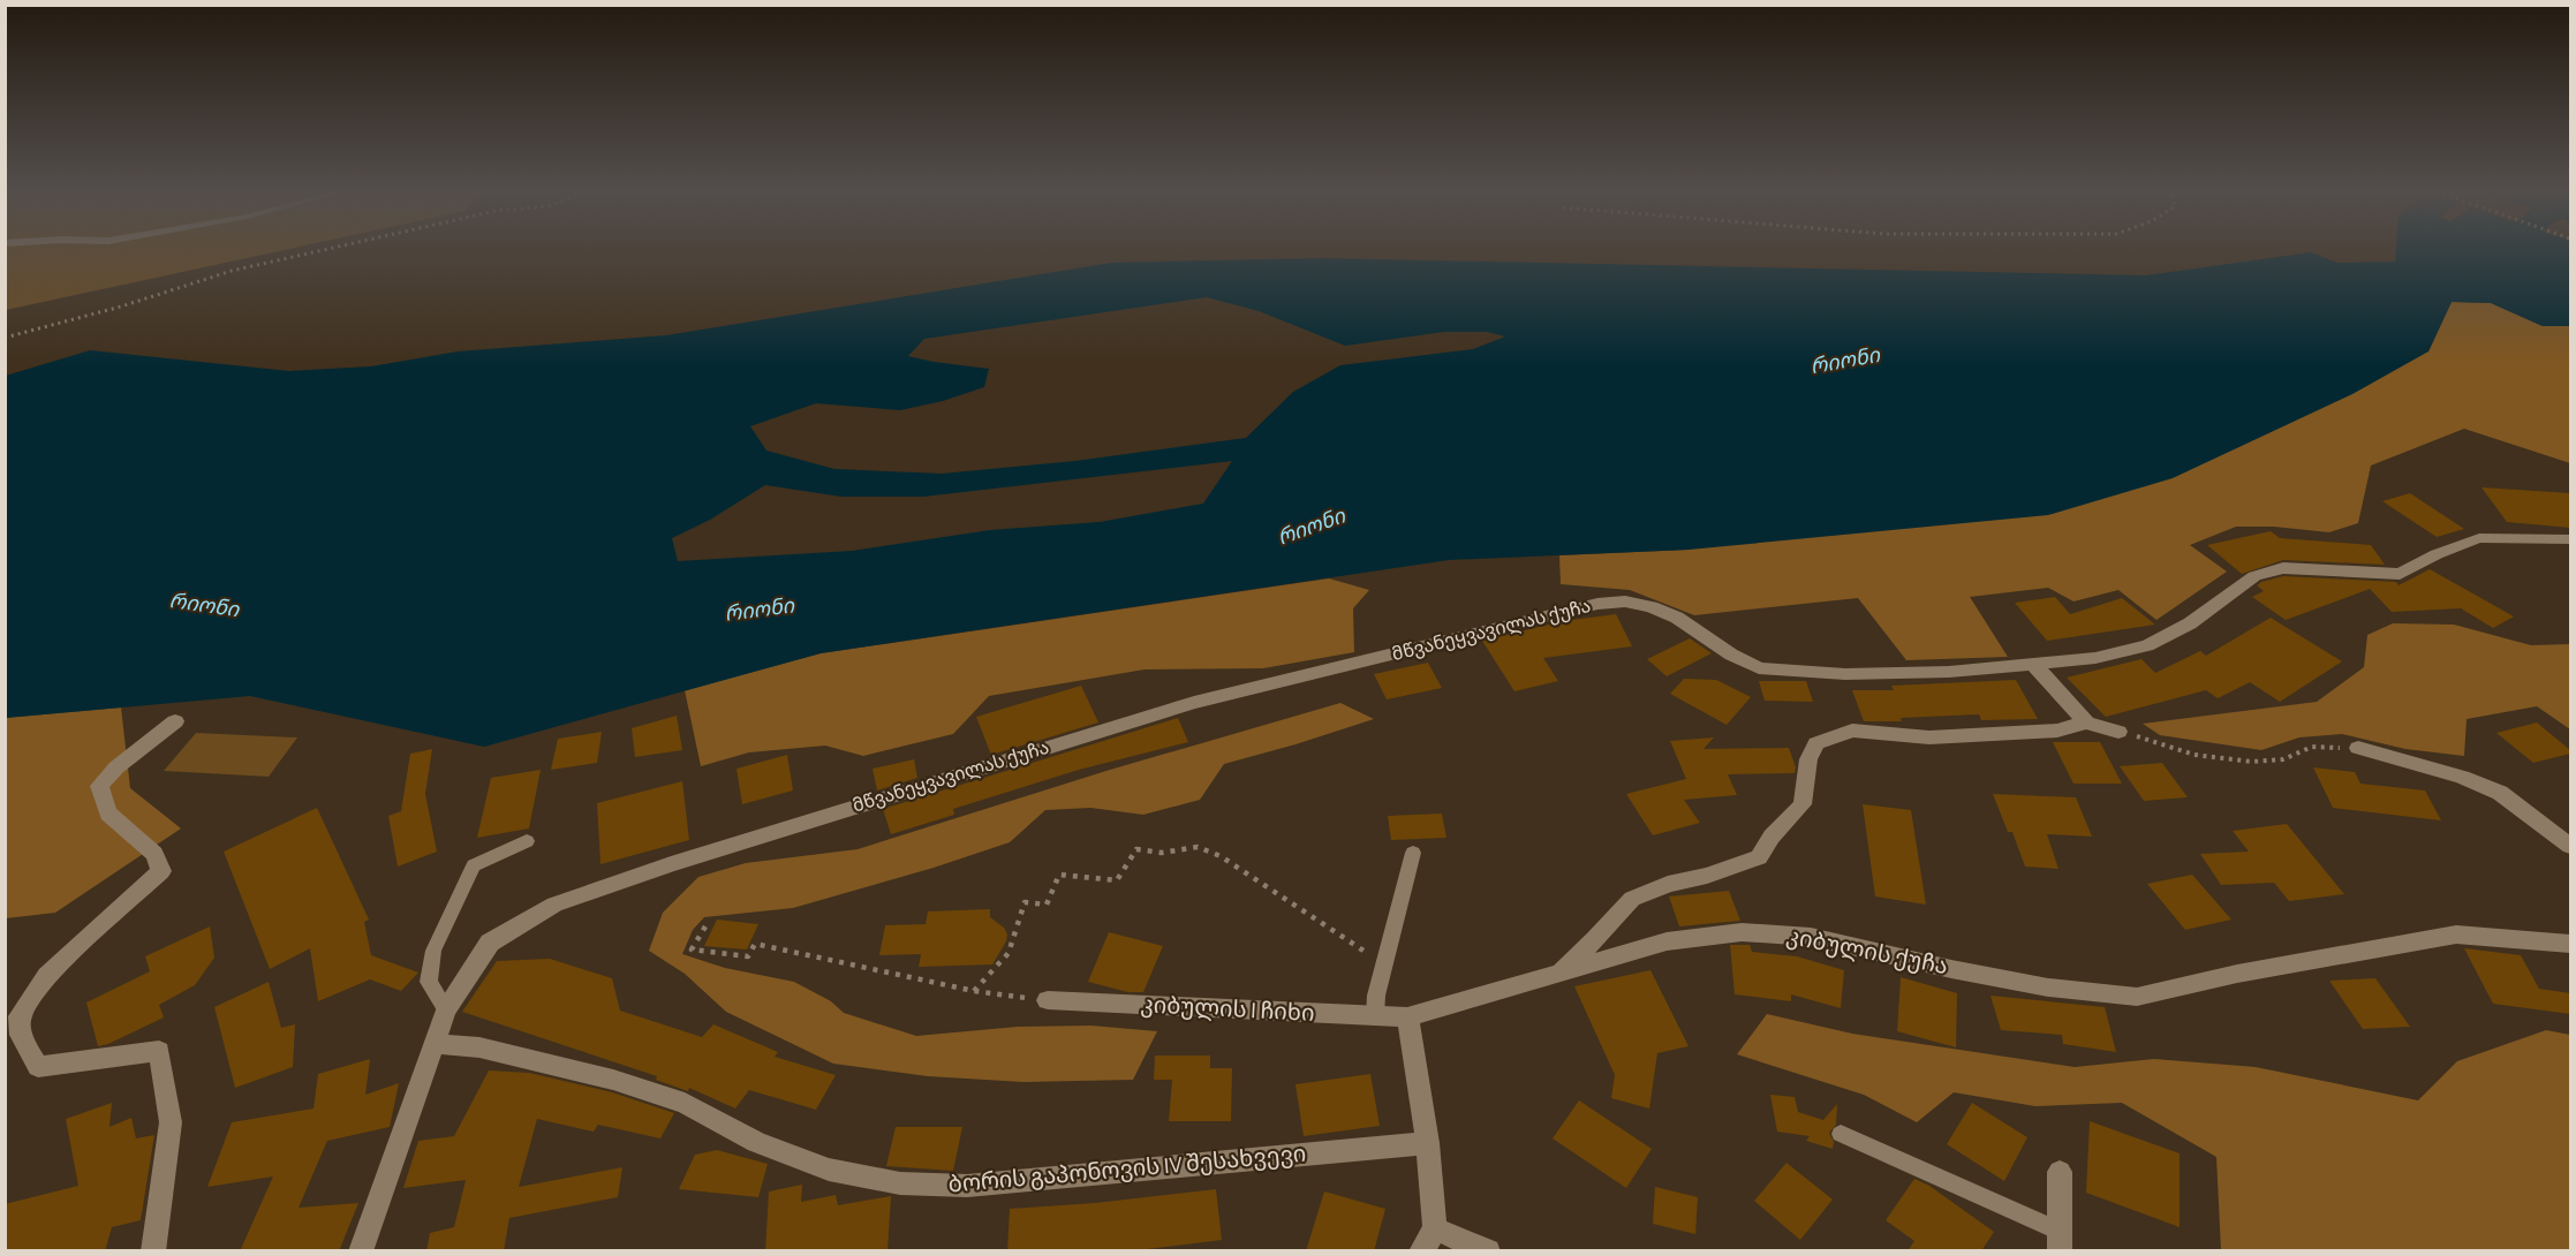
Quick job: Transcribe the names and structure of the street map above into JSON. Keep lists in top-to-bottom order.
{
  "streets": {
    "street": [
      "მწვანეყვავილას ქუჩა",
      "კიბულის ქუჩა",
      "კიბულის I ჩიხი",
      "ბორის გაპონოვის IV შესახვევი"
    ]
  },
  "crossings": [
    ["მწვანეყვავილას ქუჩა", "ბორის გაპონოვის IV შესახვევი"],
    ["კიბულის ქუჩა", "კიბულის I ჩიხი"]
  ],
  "water": ["რიონი"]
}
